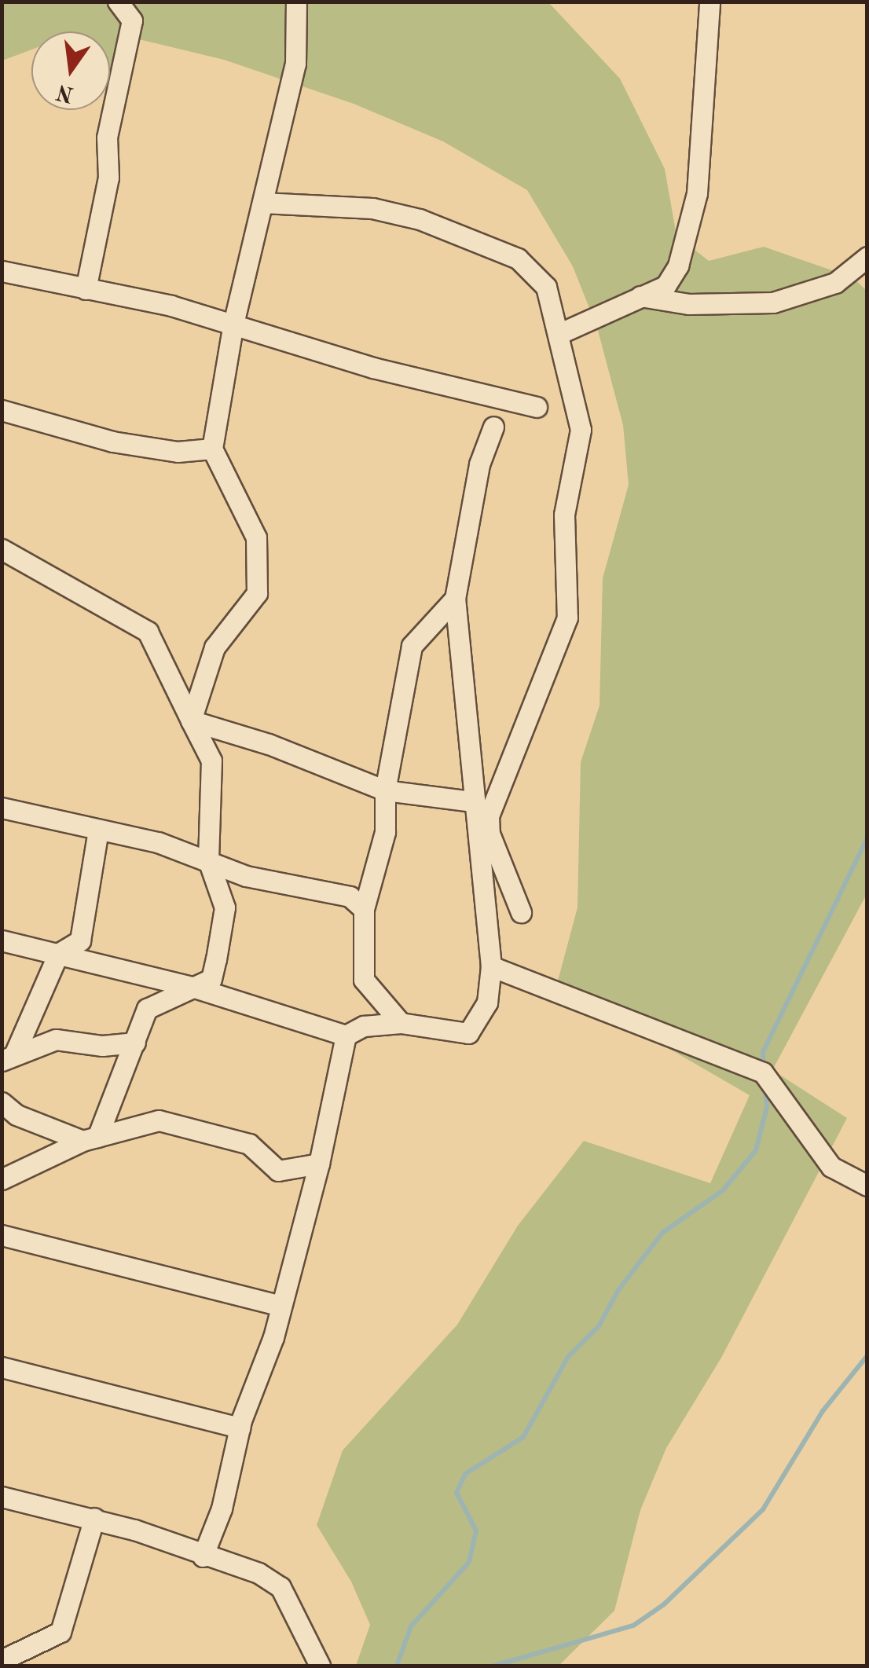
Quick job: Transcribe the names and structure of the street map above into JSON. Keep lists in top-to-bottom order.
{
  "north": "bottom"
}
